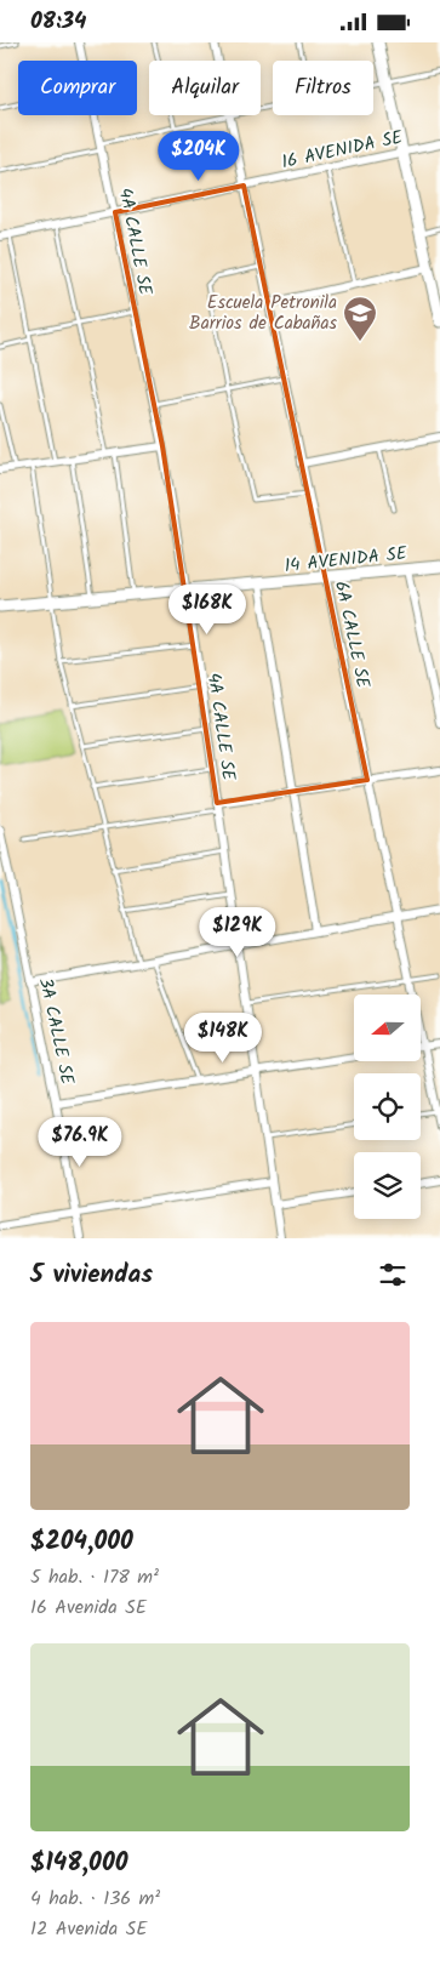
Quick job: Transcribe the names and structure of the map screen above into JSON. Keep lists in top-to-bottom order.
{
  "streets": {
    "street": [
      "16 AVENIDA SE",
      "4A CALLE SE",
      "14 AVENIDA SE",
      "6A CALLE SE",
      "3A CALLE SE"
    ]
  },
  "crossings": [
    ["16 AVENIDA SE", "4A CALLE SE"],
    ["16 AVENIDA SE", "6A CALLE SE"],
    ["4A CALLE SE", "14 AVENIDA SE"],
    ["14 AVENIDA SE", "6A CALLE SE"]
  ],
  "places": {
    "school or university": ["Escuela Petronila Barrios de Cabañas"]
  },
  "north": "left",
  "page": {
    "status": "08:34",
    "chip": ["Comprar", "Alquilar", "Filtros"],
    "price": [
      "$204K",
      "$168K",
      "$129K",
      "$148K",
      "$76.9K"
    ],
    "heading": "5 viviendas",
    "list": [
      {
        "name": "$204,000",
        "note": "5 hab. · 178 m² · 16 Avenida SE"
      },
      {
        "name": "$148,000",
        "note": "4 hab. · 136 m² · 12 Avenida SE"
      }
    ]
  }
}
